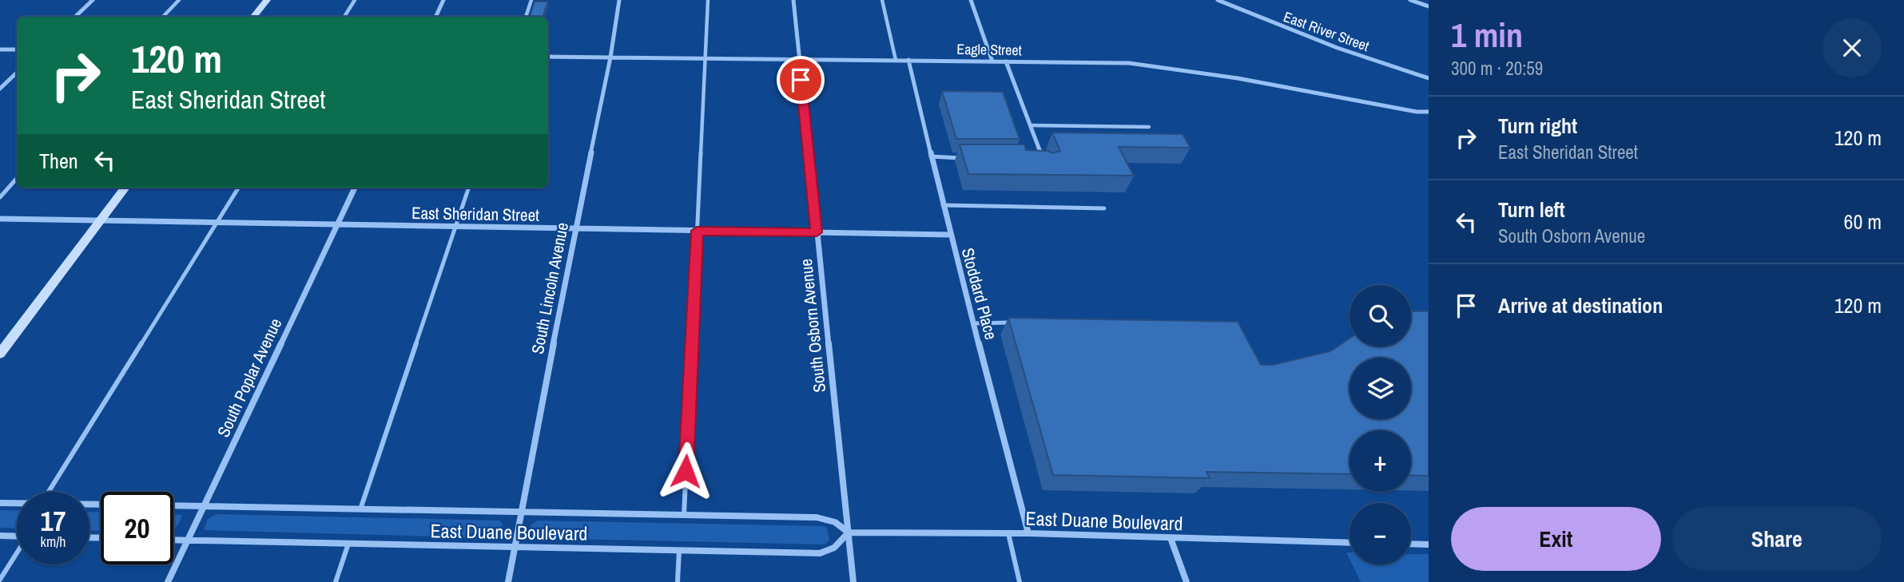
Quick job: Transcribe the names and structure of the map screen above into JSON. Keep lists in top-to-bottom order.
{
  "streets": {
    "street": [
      "East River Street",
      "Eagle Street",
      "East Sheridan Street",
      "South Lincoln Avenue",
      "Stoddard Place",
      "South Osborn Avenue",
      "South Poplar Avenue",
      "East Duane Boulevard"
    ]
  },
  "crossings": [
    ["Eagle Street", "South Lincoln Avenue"],
    ["Eagle Street", "Stoddard Place"],
    ["Eagle Street", "South Osborn Avenue"],
    ["East Sheridan Street", "South Lincoln Avenue"],
    ["East Sheridan Street", "Stoddard Place"],
    ["East Sheridan Street", "South Osborn Avenue"],
    ["East Sheridan Street", "South Poplar Avenue"],
    ["South Lincoln Avenue", "East Duane Boulevard"],
    ["Stoddard Place", "East Duane Boulevard"],
    ["South Osborn Avenue", "East Duane Boulevard"],
    ["South Poplar Avenue", "East Duane Boulevard"]
  ],
  "page": {
    "heading": ["1 min", "300 m · 20:59"],
    "turn": ["120 m", "East Sheridan Street"],
    "list": [
      {
        "name": "Turn right",
        "note": "East Sheridan Street",
        "value": "120 m"
      },
      {
        "name": "Turn left",
        "note": "South Osborn Avenue",
        "value": "60 m"
      },
      {
        "name": "Arrive at destination",
        "value": "120 m"
      }
    ],
    "then": "Then",
    "map_buttons": ["+", "−"],
    "speed": "17 km/h",
    "limit": "20",
    "buttons": ["Exit", "Share"]
  }
}
